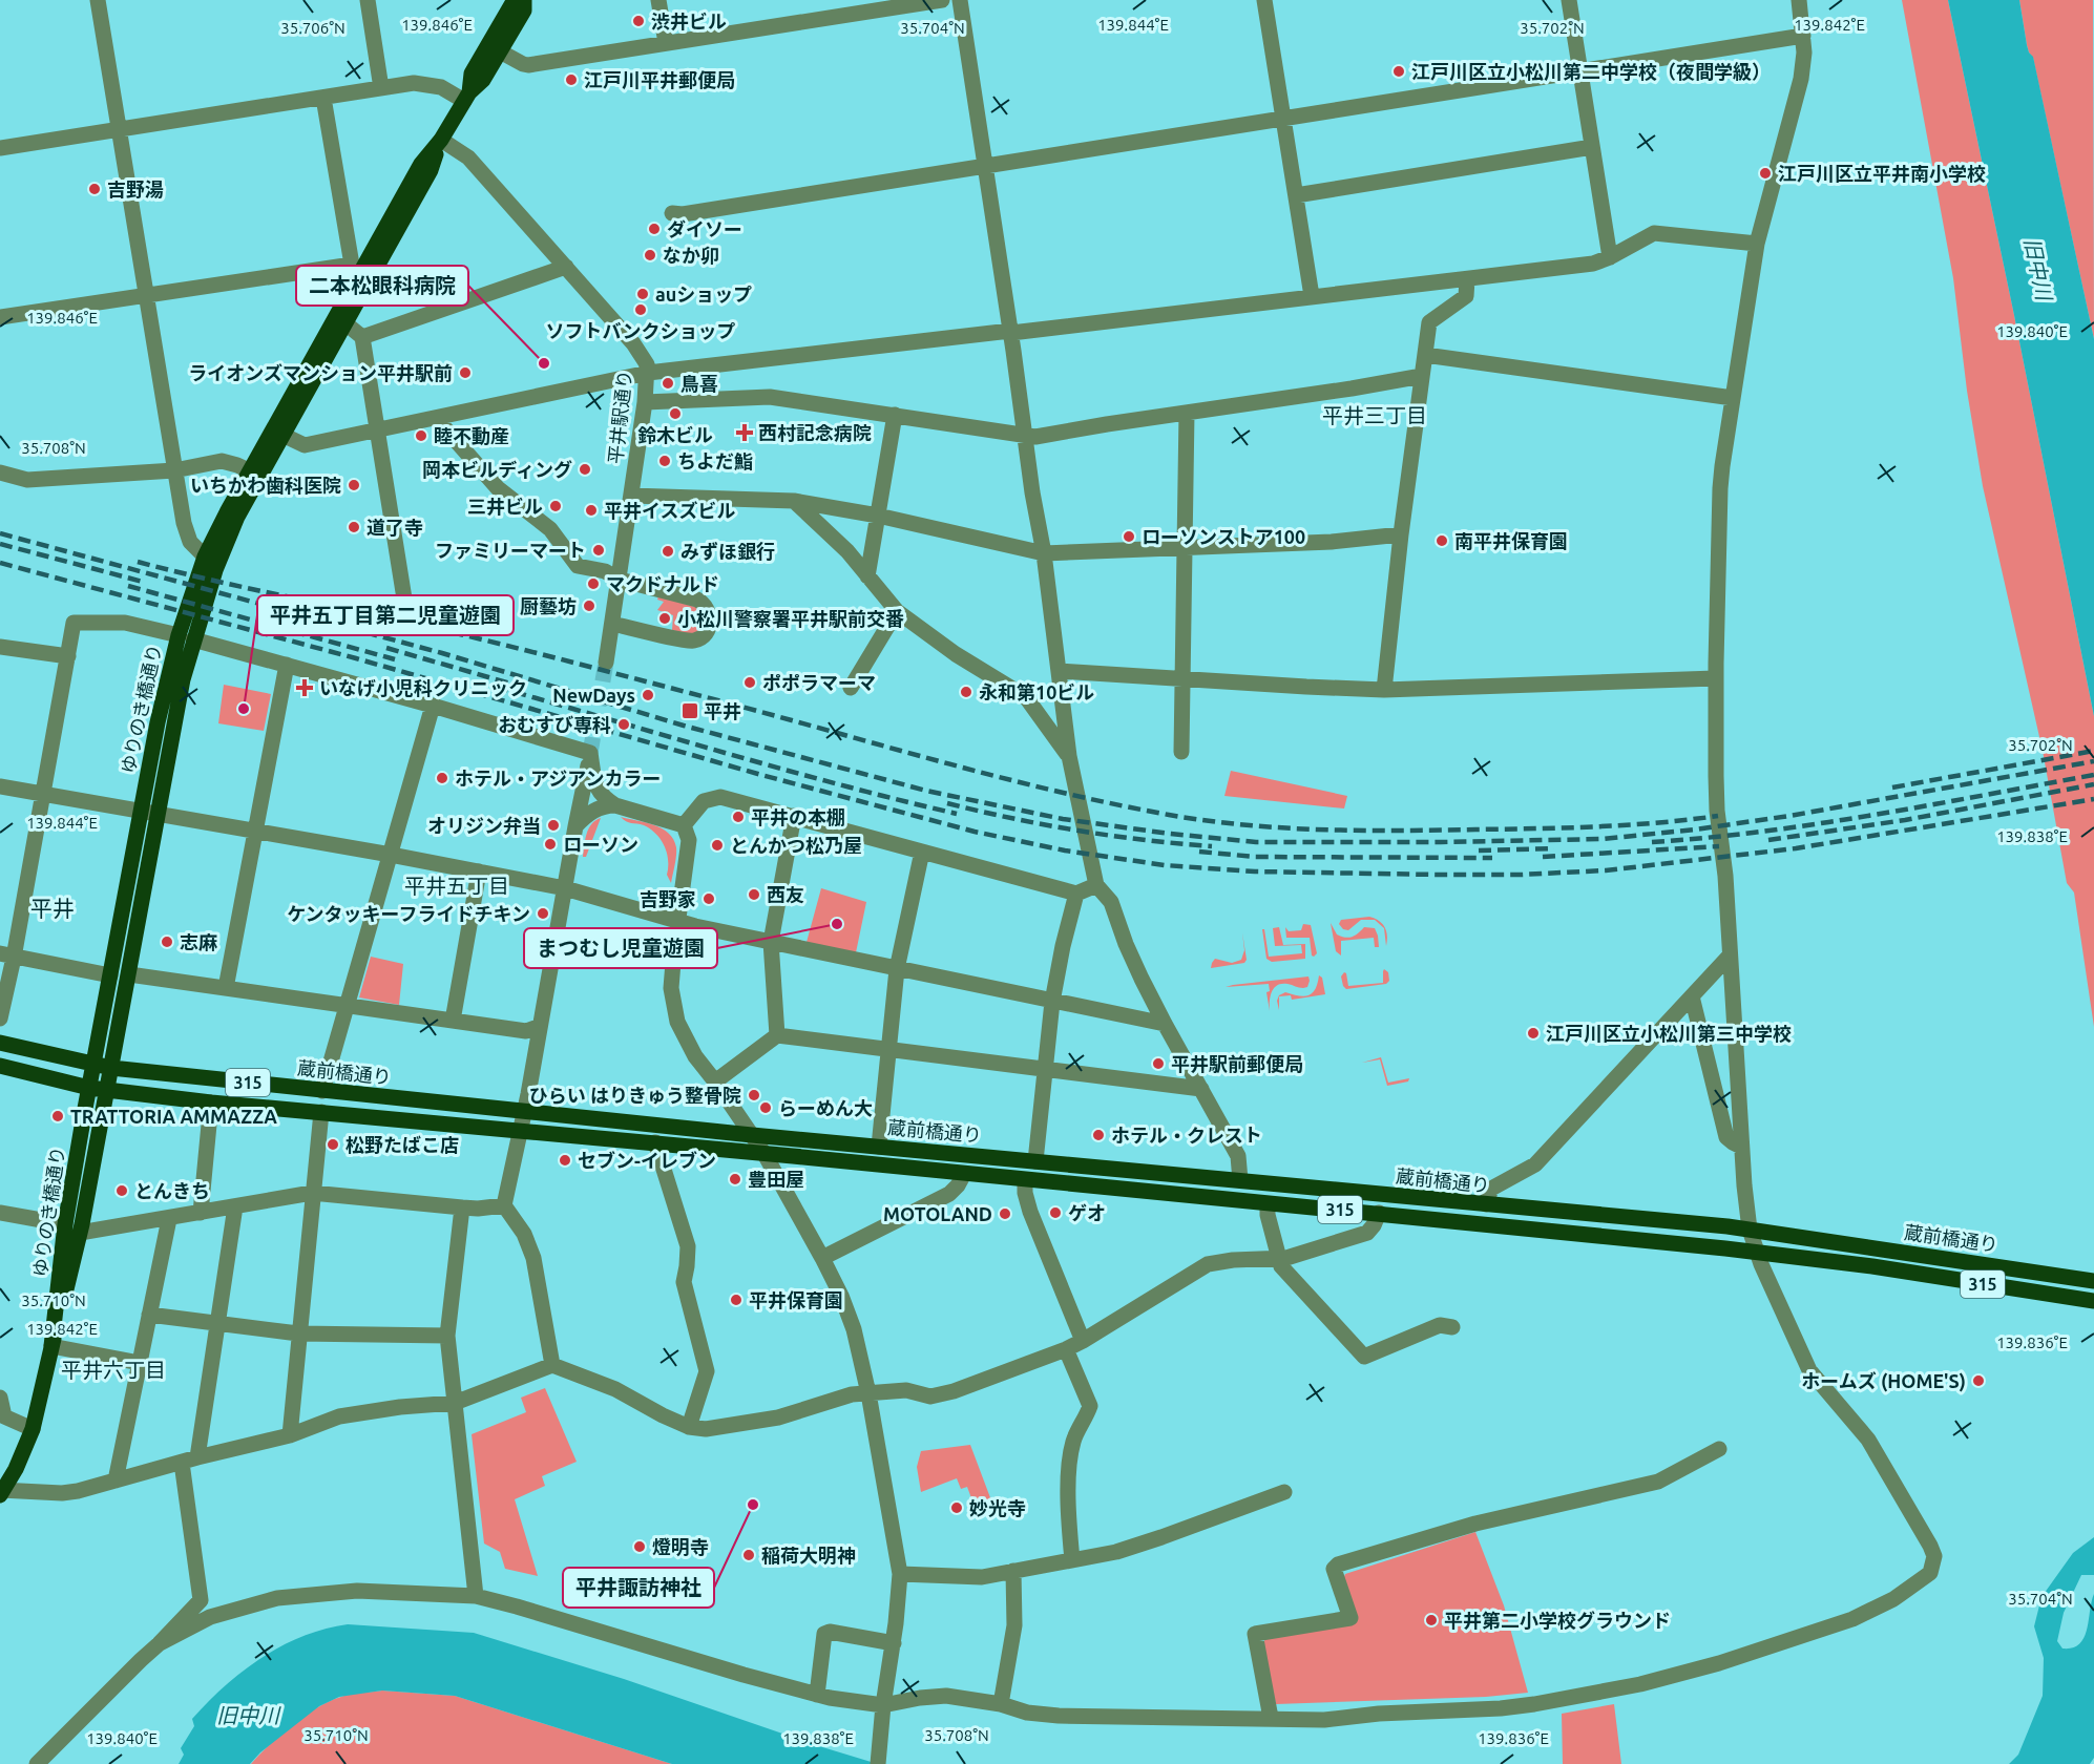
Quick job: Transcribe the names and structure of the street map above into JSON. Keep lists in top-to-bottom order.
{
  "streets": {
    "main road": ["ゆりのき橋通り", "蔵前橋通り", "315"],
    "street": ["平井駅通り"]
  },
  "crossings": [
    ["平井駅通り", "ゆりのき橋通り"],
    ["ゆりのき橋通り", "蔵前橋通り"],
    ["ゆりのき橋通り", "315"],
    ["蔵前橋通り", "315"]
  ],
  "districts": [
    "平井三丁目",
    "平井五丁目",
    "平井",
    "平井六丁目"
  ],
  "water": ["旧中川"],
  "places": {
    "other": [
      "渋井ビル",
      "江戸川区立小松川第二中学校（夜間学級）",
      "江戸川平井郵便局",
      "江戸川区立平井南小学校",
      "吉野湯",
      "ダイソー",
      "なか卯",
      "auショップ",
      "ソフトバンクショップ",
      "二本松眼科病院",
      "ライオンズマンション平井駅前",
      "鳥喜",
      "鈴木ビル",
      "睦不動産",
      "ちよだ鮨",
      "岡本ビルディング",
      "いちかわ歯科医院",
      "三井ビル",
      "平井イスズビル",
      "道了寺",
      "ローソンストア100",
      "南平井保育園",
      "ファミリーマート",
      "みずほ銀行",
      "マクドナルド",
      "厨藝坊",
      "小松川警察署平井駅前交番",
      "ポポラマーマ",
      "永和第10ビル",
      "NewDays",
      "平井五丁目第二児童遊園",
      "おむすび専科",
      "ホテル・アジアンカラー",
      "平井の本棚",
      "オリジン弁当",
      "ローソン",
      "とんかつ松乃屋",
      "西友",
      "吉野家",
      "ケンタッキーフライドチキン",
      "まつむし児童遊園",
      "志麻",
      "江戸川区立小松川第三中学校",
      "平井駅前郵便局",
      "ひらい はりきゅう整骨院",
      "らーめん大",
      "TRATTORIA AMMAZZA",
      "ホテル・クレスト",
      "松野たばこ店",
      "セブン-イレブン",
      "豊田屋",
      "とんきち",
      "ゲオ",
      "MOTOLAND",
      "平井保育園",
      "ホームズ (HOME'S)",
      "平井諏訪神社",
      "妙光寺",
      "燈明寺",
      "稲荷大明神",
      "平井第二小学校グラウンド"
    ],
    "health": ["西村記念病院", "いなげ小児科クリニック"],
    "transit": ["平井"]
  },
  "coordinates": [
    "139.846°E",
    "139.844°E",
    "139.842°E",
    "35.706°N",
    "35.704°N",
    "35.702°N",
    "139.840°E",
    "35.708°N",
    "139.838°E",
    "35.710°N",
    "139.836°E"
  ]
}
